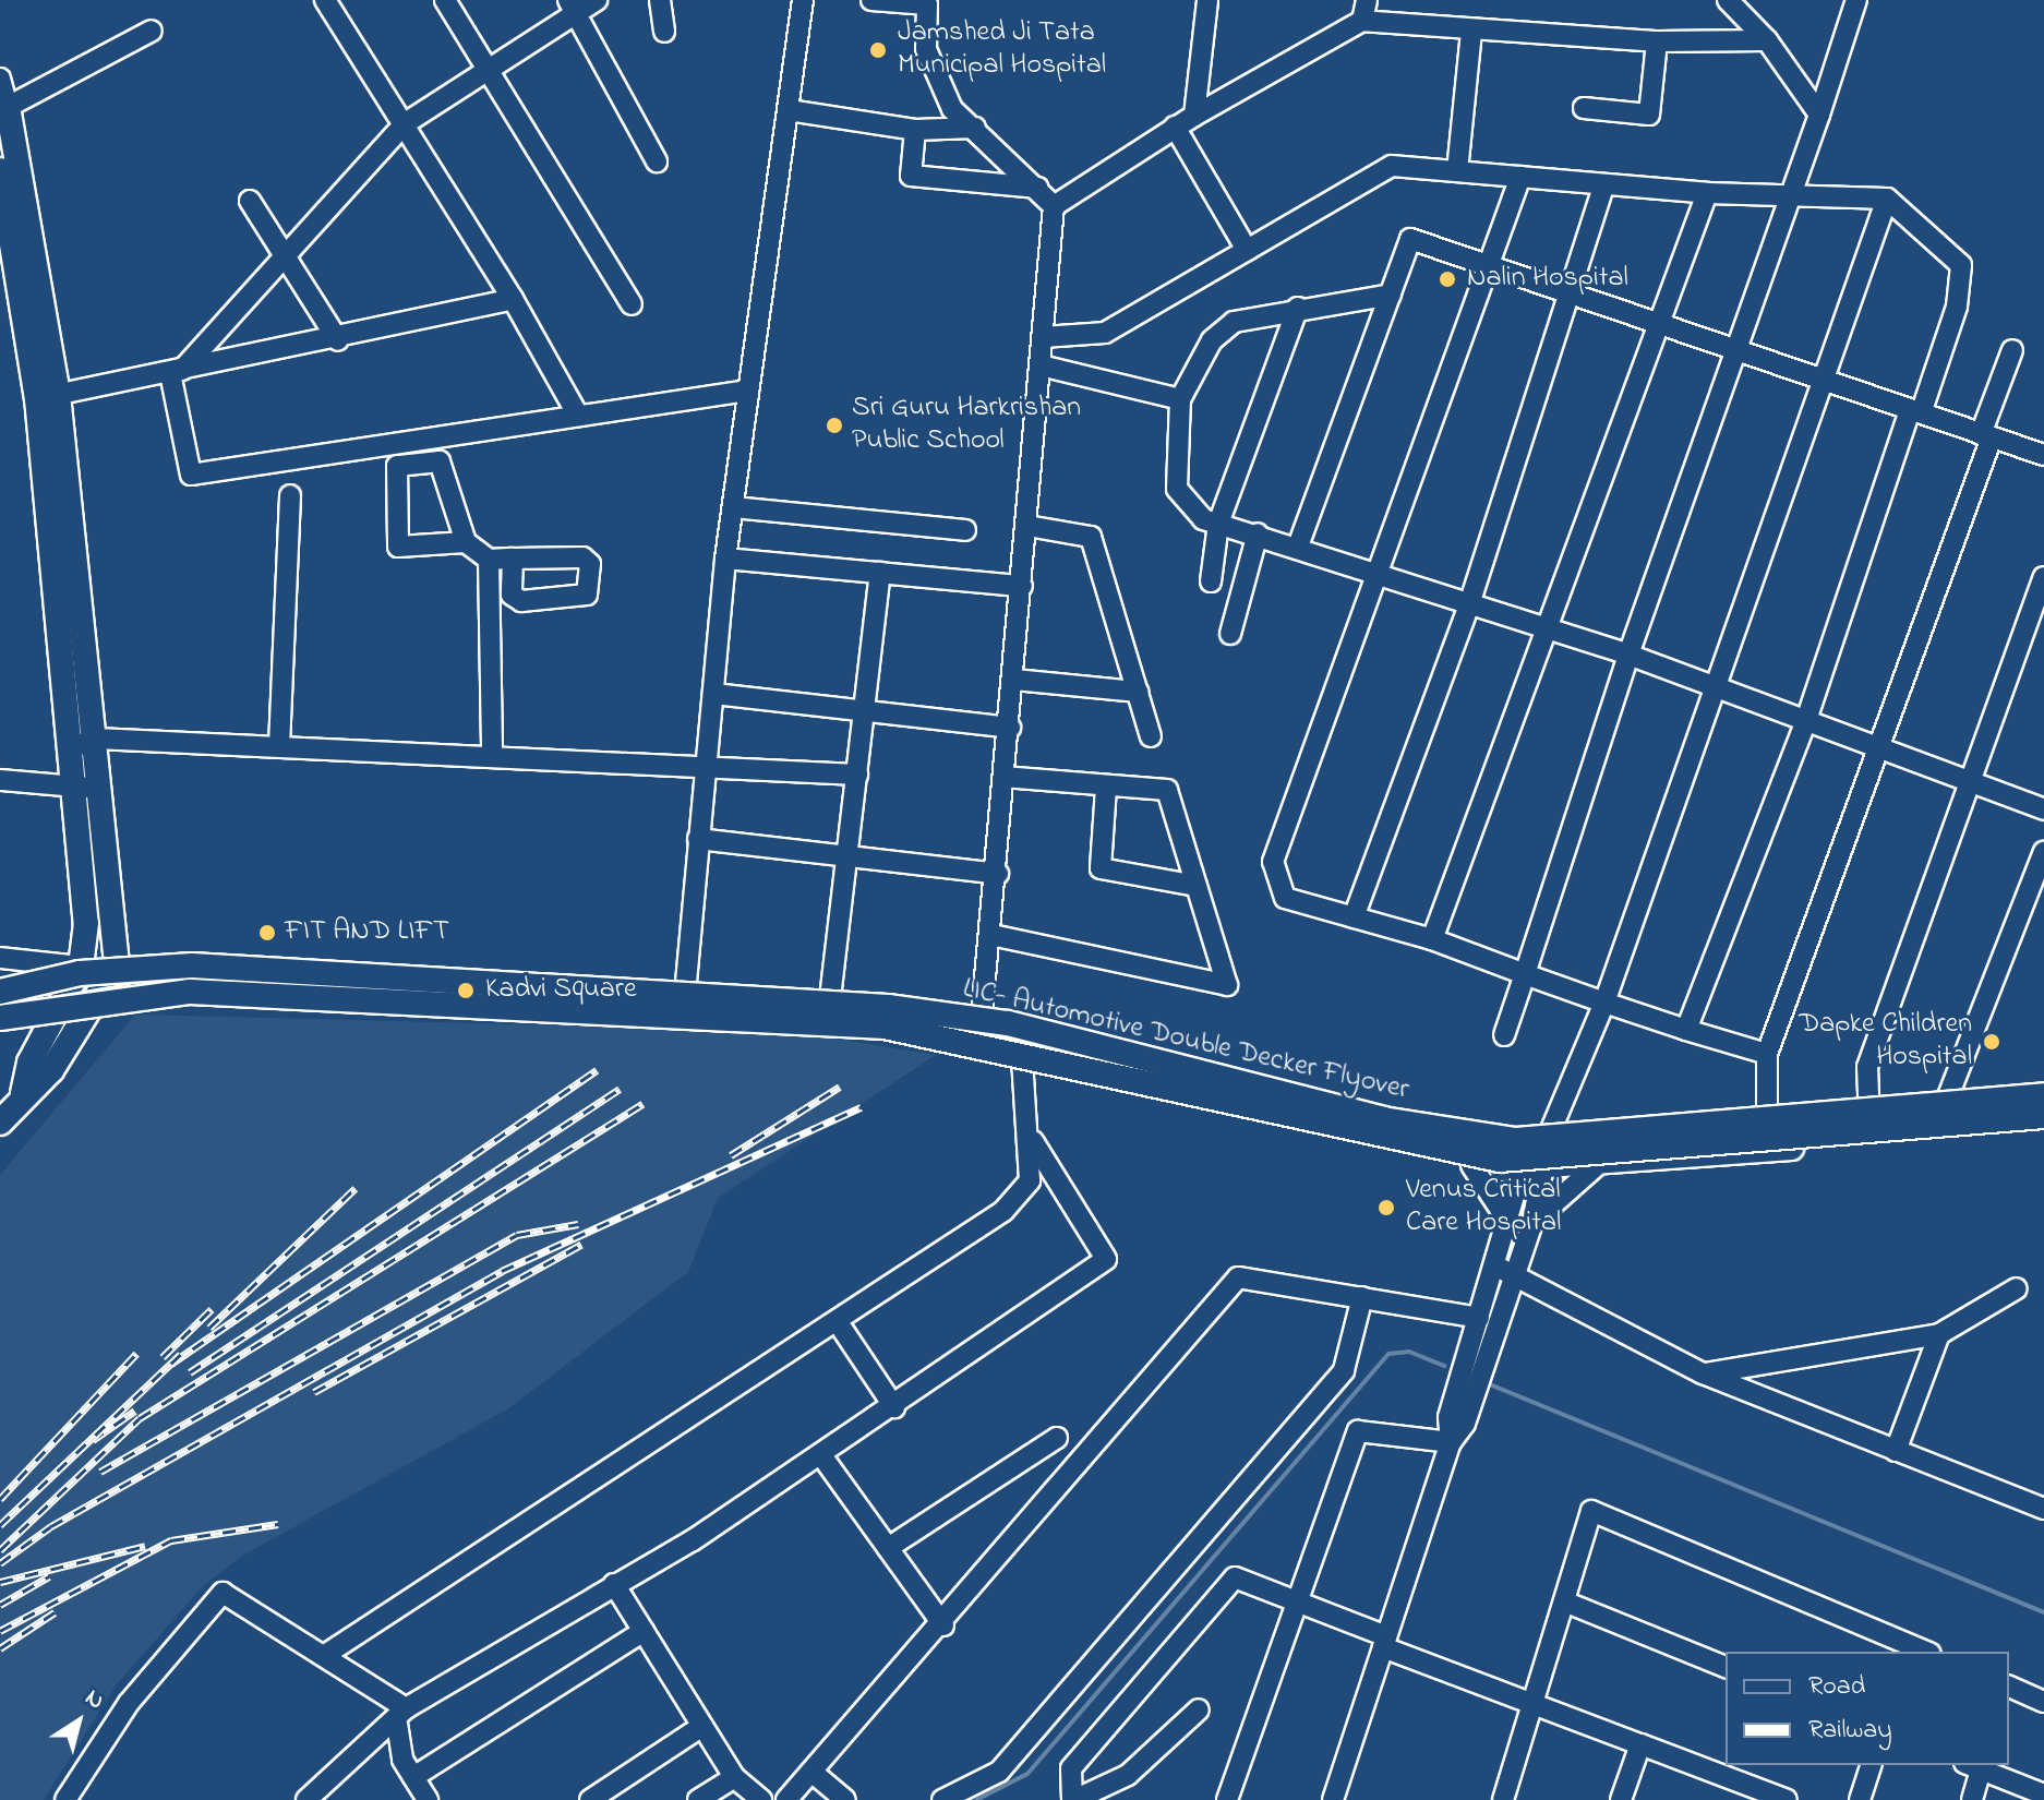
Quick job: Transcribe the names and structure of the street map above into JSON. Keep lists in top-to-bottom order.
{
  "streets": {
    "main road": ["LIC- Automotive Double Decker Flyover"]
  },
  "places": [
    "Jamshed Ji Tata Municipal Hospital",
    "Nalin Hospital",
    "Sri Guru Harkrishan Public School",
    "FIT AND LIFT",
    "Kadvi Square",
    "Dapke Children Hospital",
    "Venus Critical Care Hospital"
  ],
  "legend": ["Road", "Railway"],
  "north": "top right"
}
